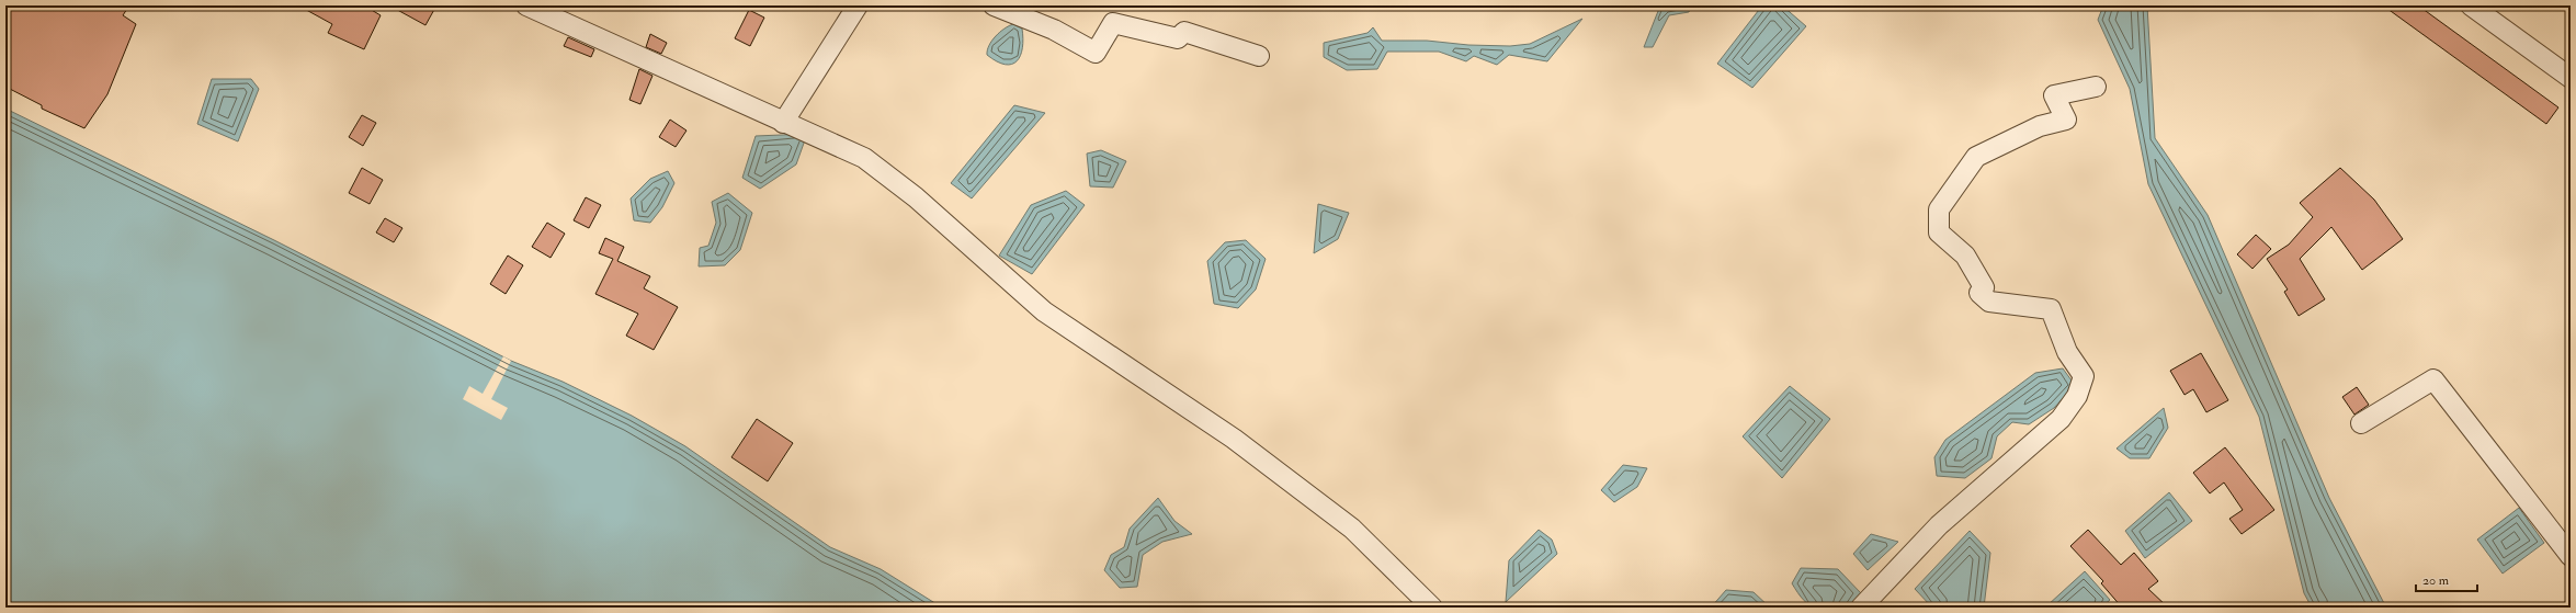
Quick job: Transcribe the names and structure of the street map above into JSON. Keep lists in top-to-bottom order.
{
  "scale_bar": "20 m"
}
